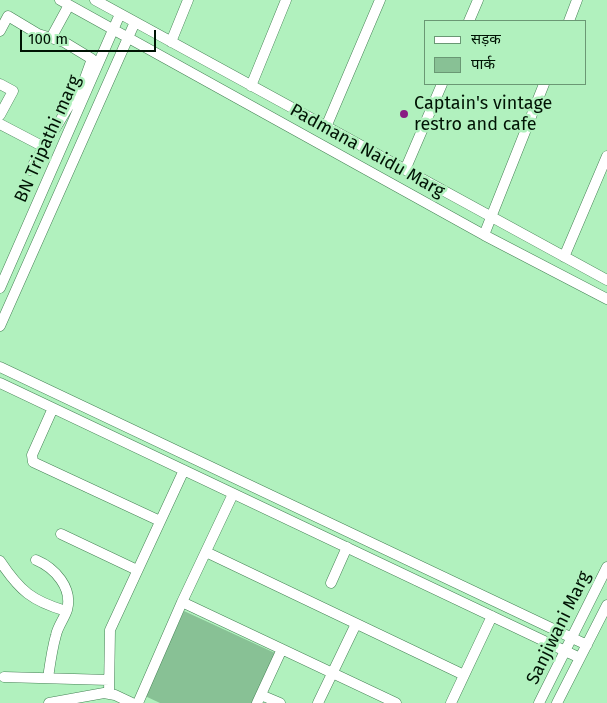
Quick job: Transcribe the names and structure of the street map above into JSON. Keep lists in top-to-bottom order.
{
  "streets": {
    "street": ["BN Tripathi marg", "Padmana Naidu Marg", "Sanjiwani Marg"]
  },
  "crossings": [
    ["BN Tripathi marg", "Padmana Naidu Marg"]
  ],
  "places": ["Captain's vintage restro and cafe"],
  "legend": ["सड़क", "पार्क"],
  "scale_bar": "100 m"
}
